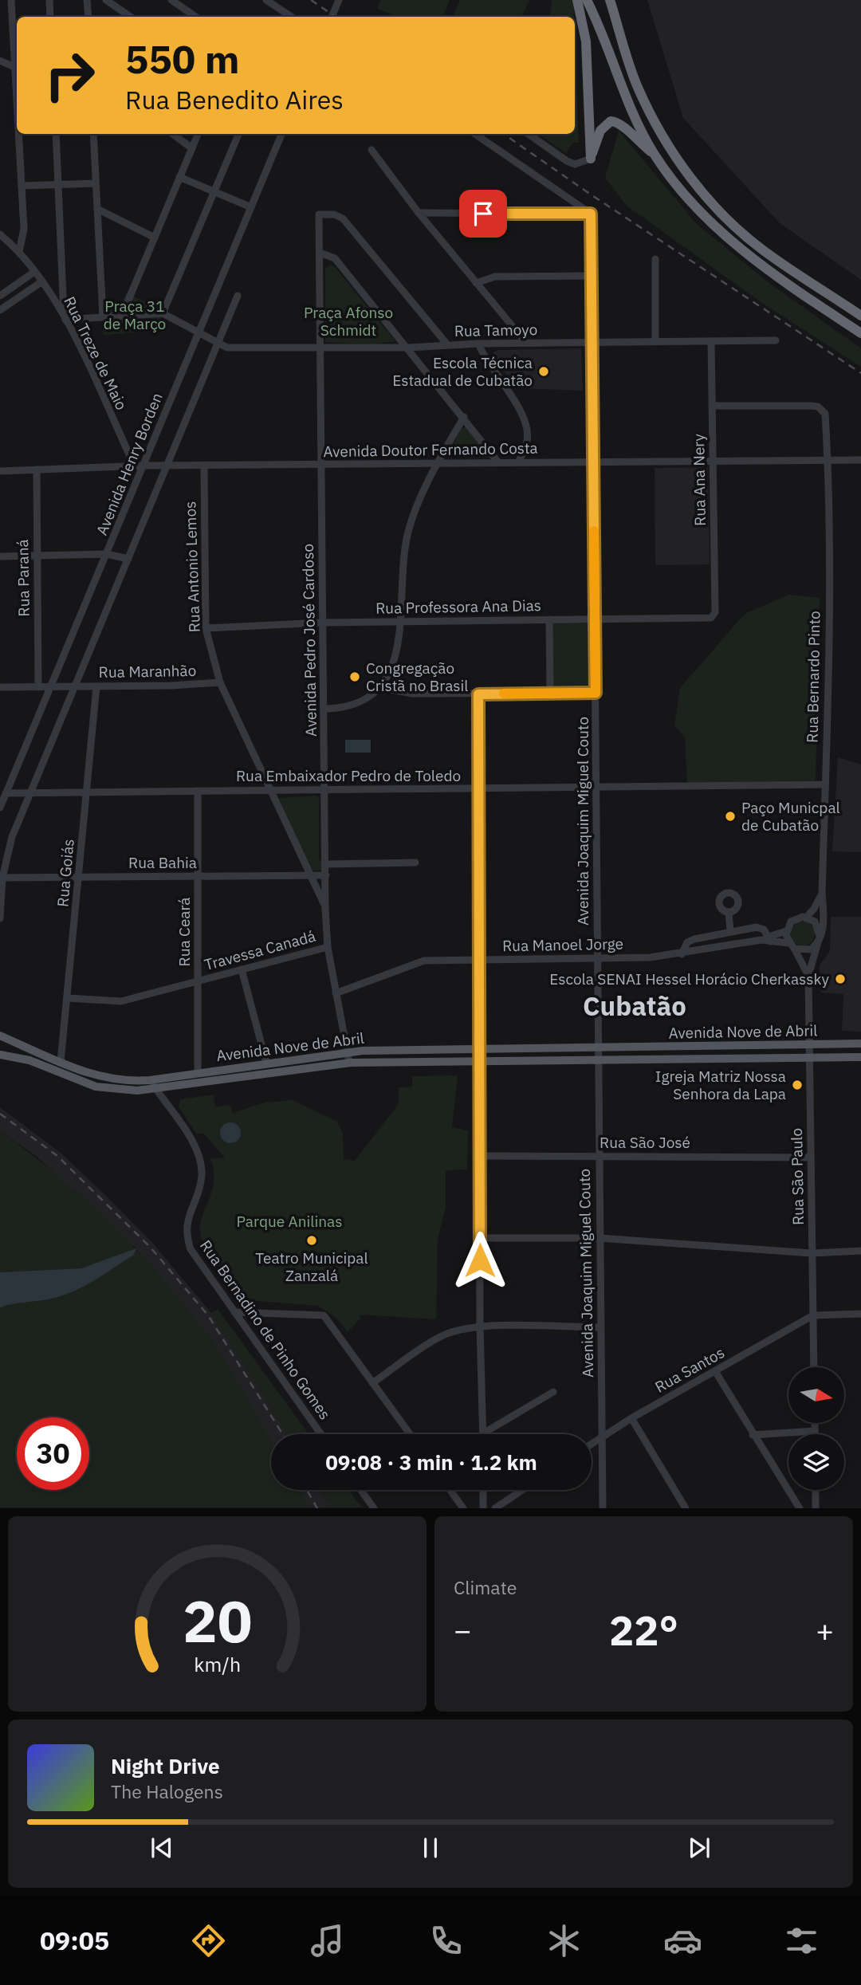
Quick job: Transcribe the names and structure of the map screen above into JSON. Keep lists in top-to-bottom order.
{
  "streets": {
    "main road": ["Avenida Nove de Abril"],
    "street": [
      "Rua Tamoyo",
      "Rua Treze de Maio",
      "Avenida Doutor Fernando Costa",
      "Avenida Henry Borden",
      "Rua Ana Nery",
      "Rua Antonio Lemos",
      "Rua Paraná",
      "Rua Professora Ana Dias",
      "Avenida Pedro José Cardoso",
      "Rua Maranhão",
      "Rua Bernardo Pinto",
      "Rua Embaixador Pedro de Toledo",
      "Avenida Joaquim Miguel Couto",
      "Rua Bahia",
      "Rua Goiás",
      "Rua Ceará",
      "Rua Manoel Jorge",
      "Travessa Canadá",
      "Rua São José",
      "Rua São Paulo",
      "Rua Bernadino de Pinho Gomes",
      "Rua Santos"
    ]
  },
  "crossings": [
    ["Rua Tamoyo", "Rua Ana Nery"],
    ["Rua Tamoyo", "Avenida Pedro José Cardoso"],
    ["Rua Tamoyo", "Avenida Joaquim Miguel Couto"],
    ["Rua Treze de Maio", "Avenida Doutor Fernando Costa"],
    ["Avenida Doutor Fernando Costa", "Avenida Henry Borden"],
    ["Avenida Doutor Fernando Costa", "Rua Ana Nery"],
    ["Avenida Doutor Fernando Costa", "Rua Antonio Lemos"],
    ["Avenida Doutor Fernando Costa", "Rua Paraná"],
    ["Avenida Doutor Fernando Costa", "Avenida Pedro José Cardoso"],
    ["Avenida Doutor Fernando Costa", "Rua Bernardo Pinto"],
    ["Avenida Doutor Fernando Costa", "Avenida Joaquim Miguel Couto"],
    ["Avenida Henry Borden", "Rua Maranhão"],
    ["Avenida Henry Borden", "Rua Embaixador Pedro de Toledo"],
    ["Rua Ana Nery", "Rua Professora Ana Dias"],
    ["Rua Ana Nery", "Rua Bernardo Pinto"],
    ["Rua Antonio Lemos", "Rua Professora Ana Dias"],
    ["Rua Antonio Lemos", "Avenida Pedro José Cardoso"],
    ["Rua Antonio Lemos", "Rua Maranhão"],
    ["Rua Antonio Lemos", "Rua Embaixador Pedro de Toledo"],
    ["Rua Antonio Lemos", "Rua Bahia"],
    ["Rua Paraná", "Rua Maranhão"],
    ["Rua Professora Ana Dias", "Avenida Pedro José Cardoso"],
    ["Rua Professora Ana Dias", "Avenida Joaquim Miguel Couto"],
    ["Avenida Pedro José Cardoso", "Rua Embaixador Pedro de Toledo"],
    ["Avenida Pedro José Cardoso", "Rua Bahia"],
    ["Avenida Pedro José Cardoso", "Rua Manoel Jorge"],
    ["Avenida Pedro José Cardoso", "Travessa Canadá"],
    ["Avenida Pedro José Cardoso", "Avenida Nove de Abril"],
    ["Rua Maranhão", "Rua Goiás"],
    ["Rua Bernardo Pinto", "Rua Embaixador Pedro de Toledo"],
    ["Rua Bernardo Pinto", "Rua Manoel Jorge"],
    ["Rua Bernardo Pinto", "Rua São Paulo"],
    ["Rua Embaixador Pedro de Toledo", "Avenida Joaquim Miguel Couto"],
    ["Rua Embaixador Pedro de Toledo", "Rua Goiás"],
    ["Rua Embaixador Pedro de Toledo", "Rua Ceará"],
    ["Avenida Joaquim Miguel Couto", "Rua Manoel Jorge"],
    ["Avenida Joaquim Miguel Couto", "Avenida Nove de Abril"],
    ["Avenida Joaquim Miguel Couto", "Rua São José"],
    ["Avenida Joaquim Miguel Couto", "Rua Santos"],
    ["Rua Bahia", "Rua Goiás"],
    ["Rua Bahia", "Rua Ceará"],
    ["Rua Goiás", "Travessa Canadá"],
    ["Rua Goiás", "Avenida Nove de Abril"],
    ["Rua Ceará", "Travessa Canadá"],
    ["Rua Ceará", "Avenida Nove de Abril"],
    ["Rua Manoel Jorge", "Rua São Paulo"],
    ["Avenida Nove de Abril", "Rua São Paulo"],
    ["Avenida Nove de Abril", "Rua Bernadino de Pinho Gomes"],
    ["Rua São José", "Rua São Paulo"],
    ["Rua São Paulo", "Rua Santos"]
  ],
  "districts": ["Cubatão"],
  "parks": ["Praça 31 de Março", "Praça Afonso Schmidt", "Parque Anilinas"],
  "places": [
    "Escola Técnica Estadual de Cubatão",
    "Congregação Cristã no Brasil",
    "Paço Municpal de Cubatão",
    "Escola SENAI Hessel Horácio Cherkassky",
    "Igreja Matriz Nossa Senhora da Lapa",
    "Teatro Municipal Zanzalá"
  ],
  "north": "right",
  "page": {
    "turn": ["550 m", "Rua Benedito Aires"],
    "limit": "30",
    "trip": "09:08 · 3 min · 1.2 km",
    "tile": "Climate",
    "heat": ["−", "22°", "+"],
    "song": ["Night Drive", "The Halogens"],
    "tabs": "09:05",
    "gauge": ["20", "km/h"]
  }
}
